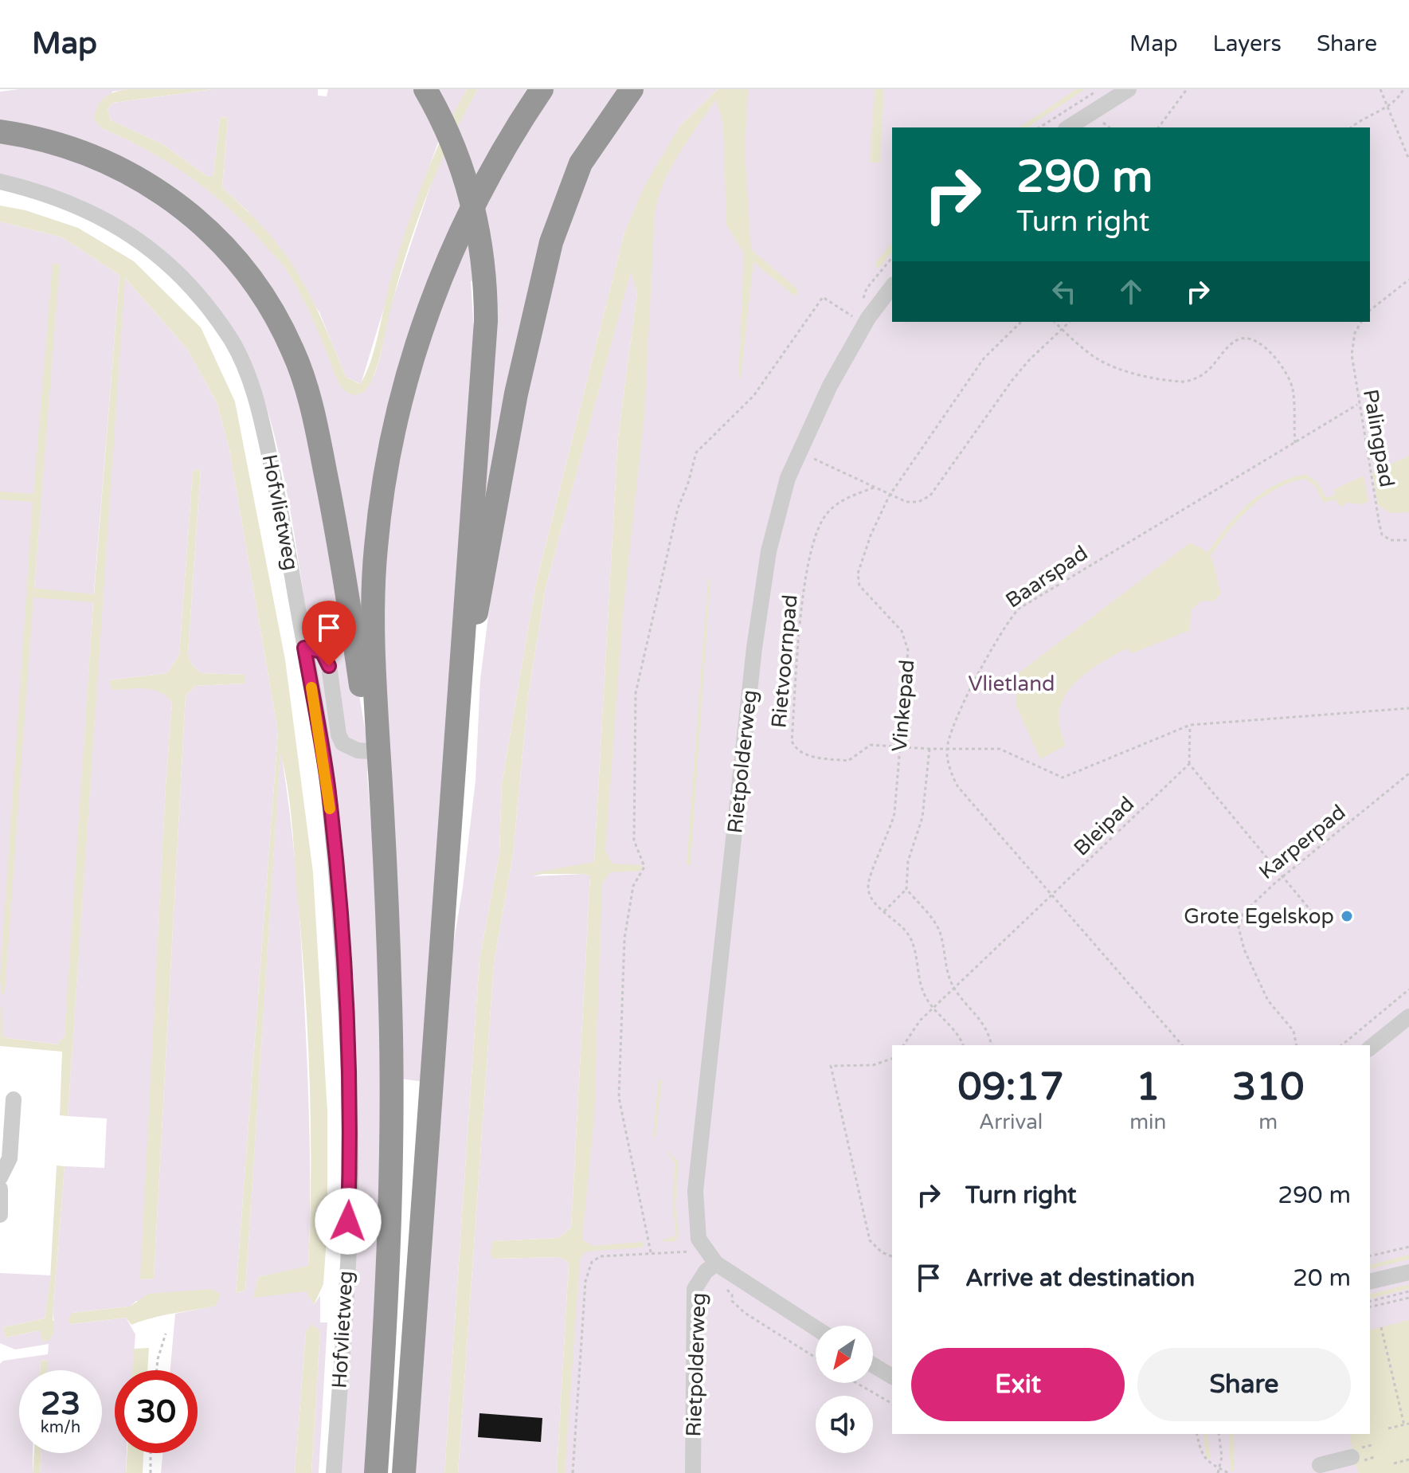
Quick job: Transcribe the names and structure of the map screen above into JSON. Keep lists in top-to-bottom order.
{
  "streets": {
    "street": ["Hofvlietweg", "Rietpolderweg"],
    "path": [
      "Palingpad",
      "Baarspad",
      "Rietvoornpad",
      "Vinkepad",
      "Bleipad",
      "Karperpad"
    ]
  },
  "crossings": [
    ["Palingpad", "Baarspad"],
    ["Baarspad", "Rietvoornpad"],
    ["Rietvoornpad", "Vinkepad"],
    ["Vinkepad", "Bleipad"]
  ],
  "parks": ["Vlietland"],
  "places": ["Grote Egelskop"],
  "north": "bottom left",
  "page": {
    "header": "Map",
    "nav": ["Map", "Layers", "Share"],
    "turn": ["290 m", "Turn right"],
    "eta": [
      "09:17",
      "Arrival",
      "1",
      "min",
      "310",
      "m"
    ],
    "list": [
      {
        "name": "Turn right",
        "value": "290 m"
      },
      {
        "name": "Arrive at destination",
        "value": "20 m"
      }
    ],
    "buttons": ["Exit", "Share"],
    "speed": "23 km/h",
    "limit": "30"
  }
}
